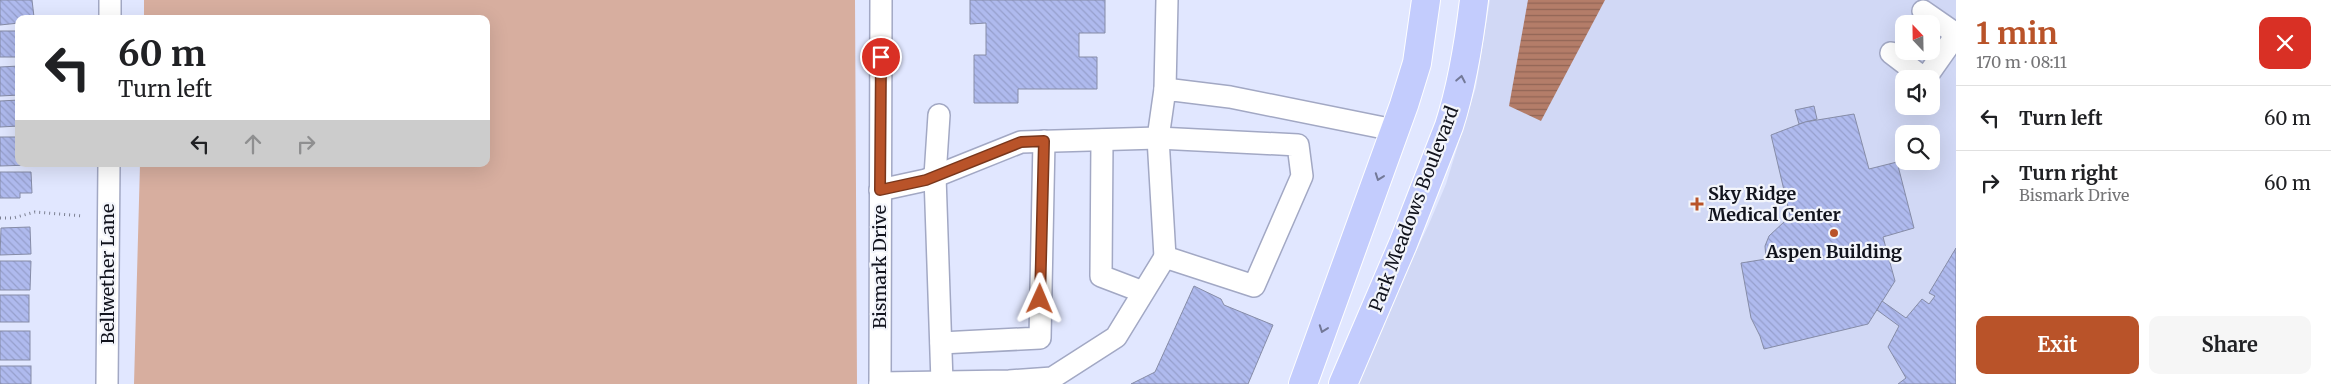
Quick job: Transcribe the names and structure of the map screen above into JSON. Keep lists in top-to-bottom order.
{
  "streets": {
    "main road": ["Park Meadows Boulevard"],
    "street": ["Bismark Drive", "Bellwether Lane"]
  },
  "places": {
    "health": ["Sky Ridge Medical Center"],
    "other": ["Aspen Building"]
  },
  "north": "top",
  "page": {
    "heading": ["1 min", "170 m · 08:11"],
    "turn": ["60 m", "Turn left"],
    "list": [
      {
        "name": "Turn left",
        "value": "60 m"
      },
      {
        "name": "Turn right",
        "note": "Bismark Drive",
        "value": "60 m"
      }
    ],
    "buttons": ["Exit", "Share"]
  }
}
